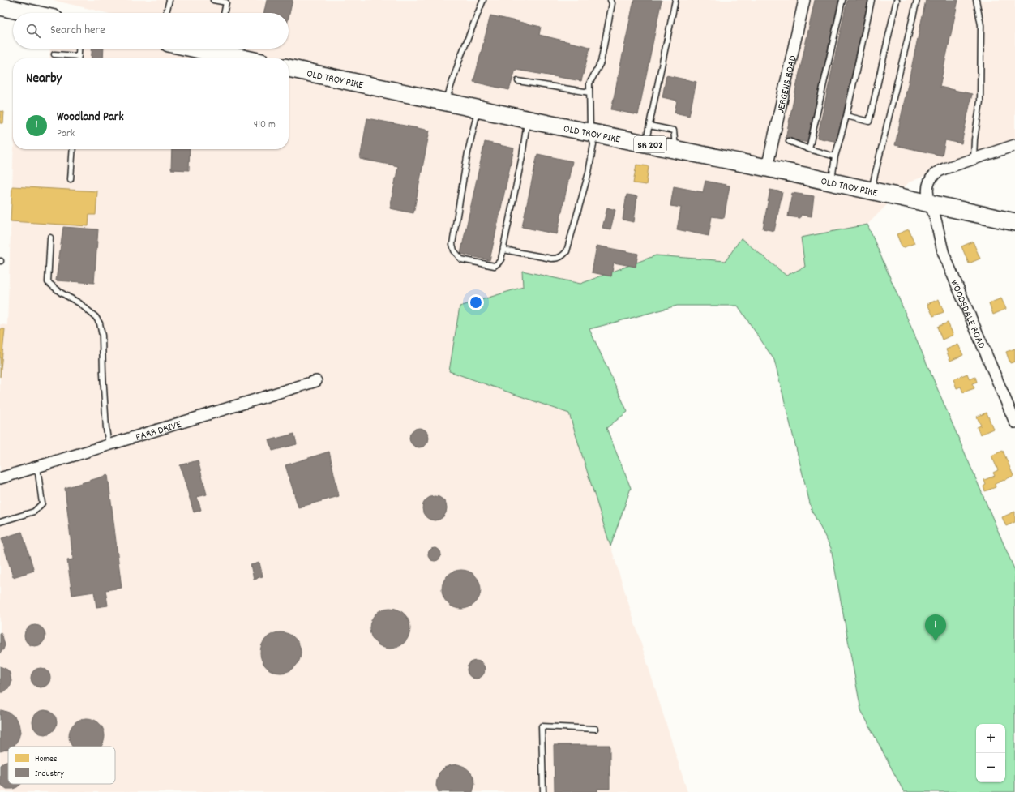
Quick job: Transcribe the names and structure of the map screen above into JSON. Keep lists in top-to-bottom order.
{
  "streets": {
    "main road": ["OLD TROY PIKE", "SR 202"],
    "street": ["JERGENS ROAD", "WOODSDALE ROAD", "FARR DRIVE"]
  },
  "crossings": [
    ["OLD TROY PIKE", "JERGENS ROAD"],
    ["OLD TROY PIKE", "WOODSDALE ROAD"]
  ],
  "legend": ["Homes", "Industry"],
  "page": {
    "search": "Search here",
    "heading": "Nearby",
    "list": [
      {
        "mark": "1",
        "name": "Woodland Park",
        "note": "Park",
        "value": "410 m"
      }
    ],
    "pins": "1",
    "map_buttons": ["+", "−"]
  }
}
